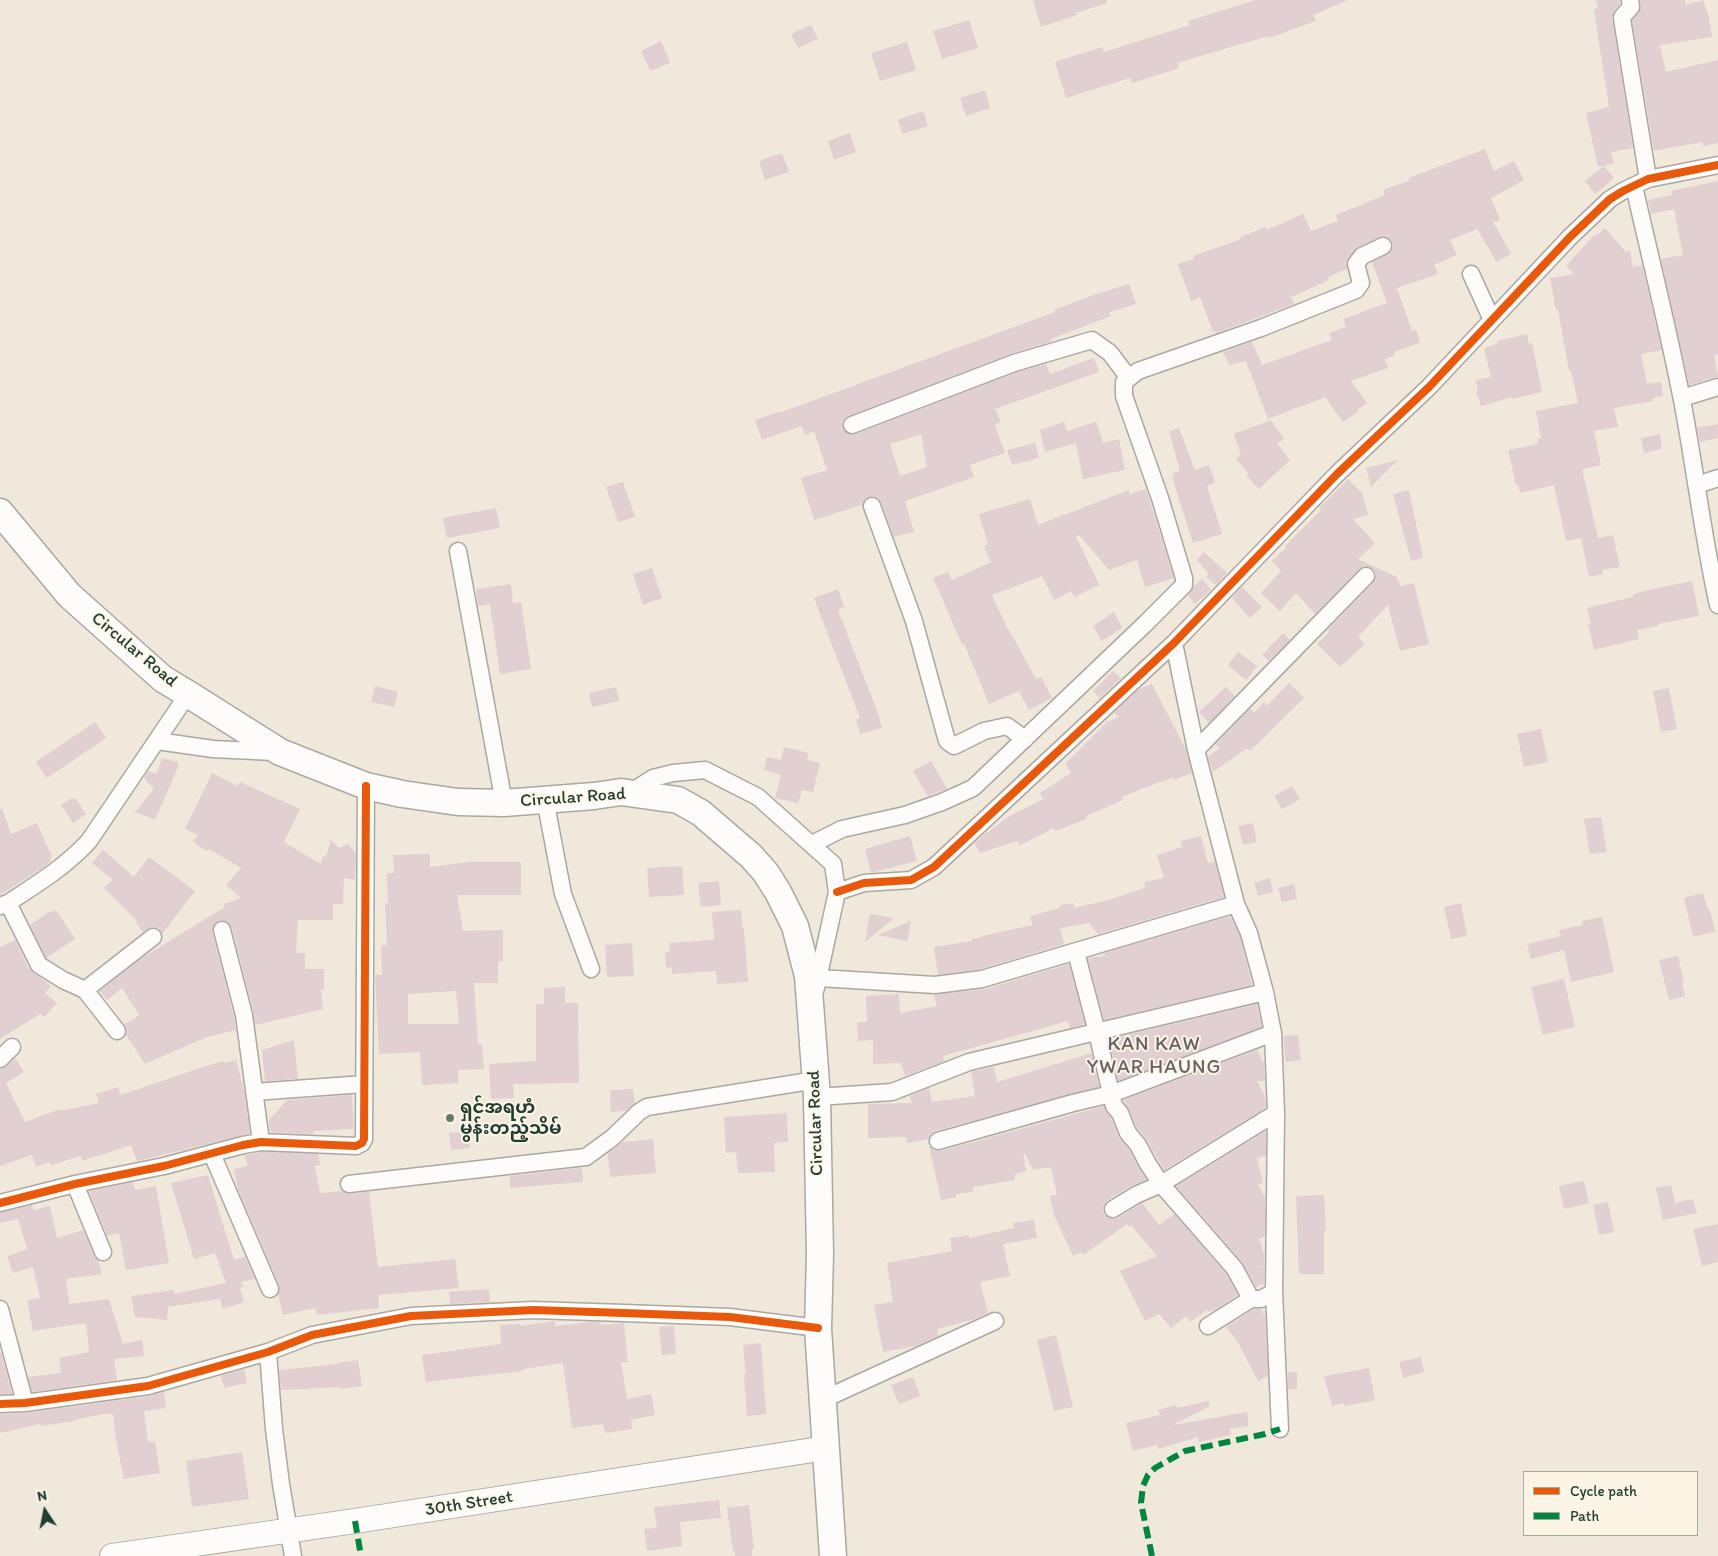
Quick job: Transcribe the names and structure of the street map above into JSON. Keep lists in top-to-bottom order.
{
  "streets": {
    "main road": ["Circular Road", "30th Street"]
  },
  "crossings": [
    ["Circular Road", "30th Street"]
  ],
  "districts": ["KAN KAW YWAR HAUNG"],
  "places": ["ရှင်အရဟံ မွန်းတည့်သိမ်"],
  "legend": ["Cycle path", "Path"],
  "north": "top"
}
